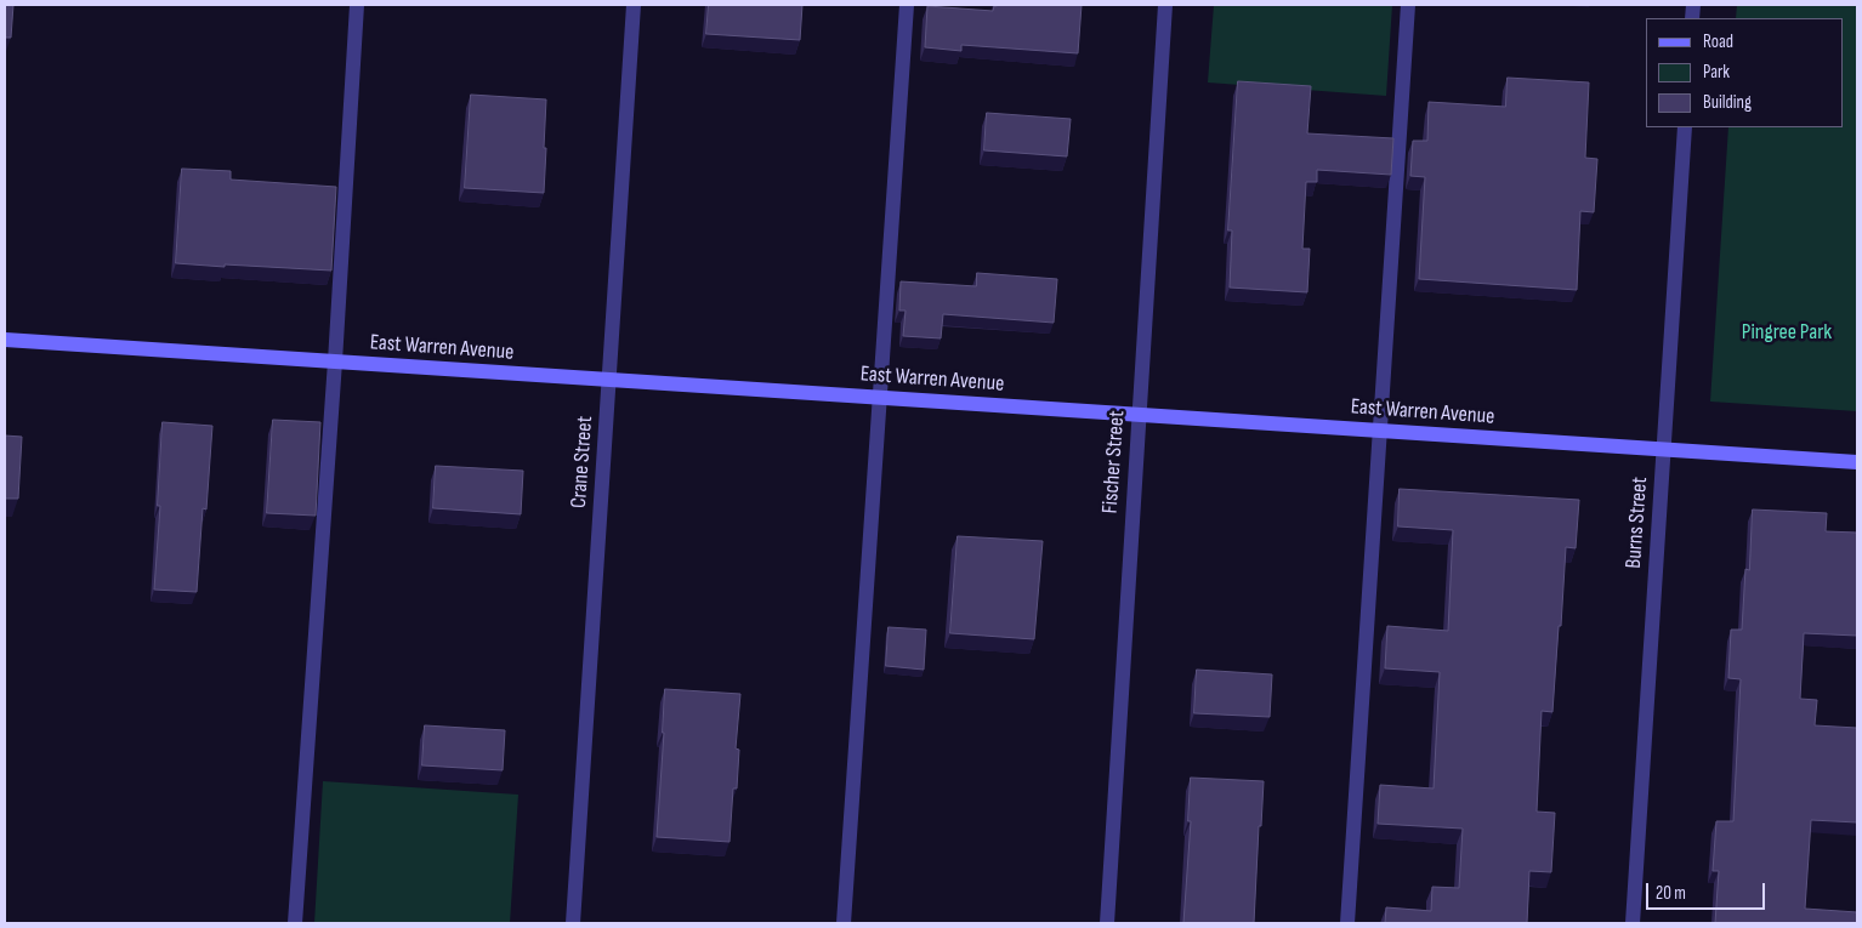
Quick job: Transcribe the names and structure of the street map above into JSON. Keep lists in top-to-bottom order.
{
  "streets": {
    "main road": ["East Warren Avenue"],
    "street": ["Crane Street", "Fischer Street", "Burns Street"]
  },
  "crossings": [
    ["East Warren Avenue", "Crane Street"],
    ["East Warren Avenue", "Fischer Street"],
    ["East Warren Avenue", "Burns Street"]
  ],
  "parks": ["Pingree Park"],
  "legend": ["Road", "Park", "Building"],
  "scale_bar": "20 m"
}
